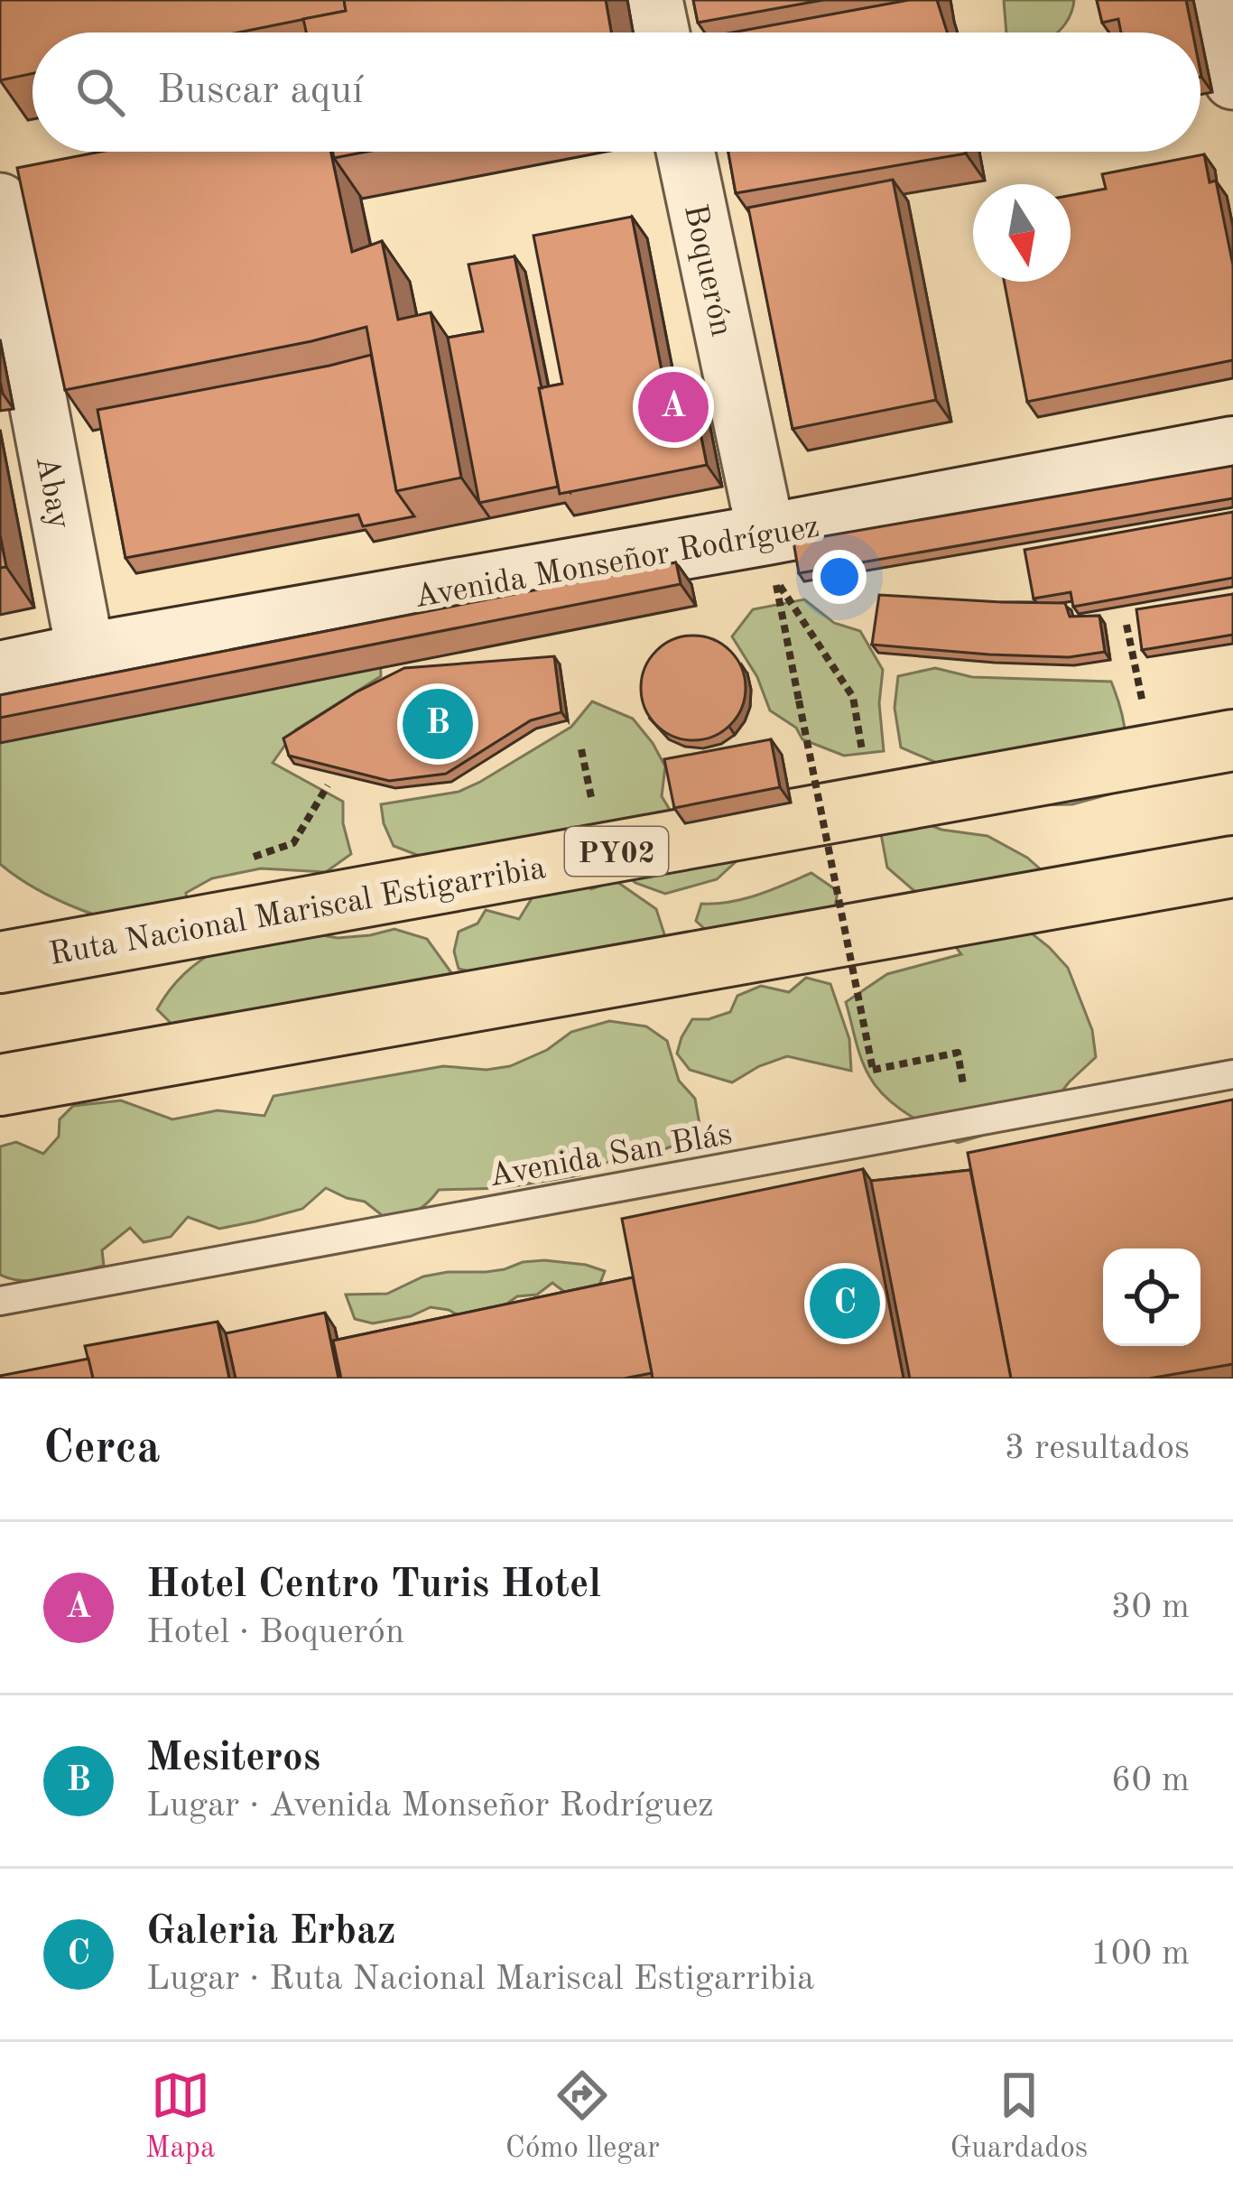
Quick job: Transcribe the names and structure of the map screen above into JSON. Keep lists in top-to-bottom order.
{
  "streets": {
    "highway": ["PY02", "Ruta Nacional Mariscal Estigarribia"],
    "street": ["Boquerón", "Abay", "Avenida Monseñor Rodríguez"],
    "lane": ["Avenida San Blás"]
  },
  "crossings": [
    ["Boquerón", "Avenida Monseñor Rodríguez"],
    ["Abay", "Avenida Monseñor Rodríguez"]
  ],
  "north": "bottom",
  "page": {
    "search": "Buscar aquí",
    "pins": ["A", "B", "C"],
    "heading": ["Cerca", "3 resultados"],
    "list": [
      {
        "mark": "A",
        "name": "Hotel Centro Turis Hotel",
        "note": "Hotel · Boquerón",
        "value": "30 m"
      },
      {
        "mark": "B",
        "name": "Mesiteros",
        "note": "Lugar · Avenida Monseñor Rodríguez",
        "value": "60 m"
      },
      {
        "mark": "C",
        "name": "Galeria Erbaz",
        "note": "Lugar · Ruta Nacional Mariscal Estigarribia",
        "value": "100 m"
      }
    ],
    "nav": ["Mapa", "Cómo llegar", "Guardados"]
  }
}
